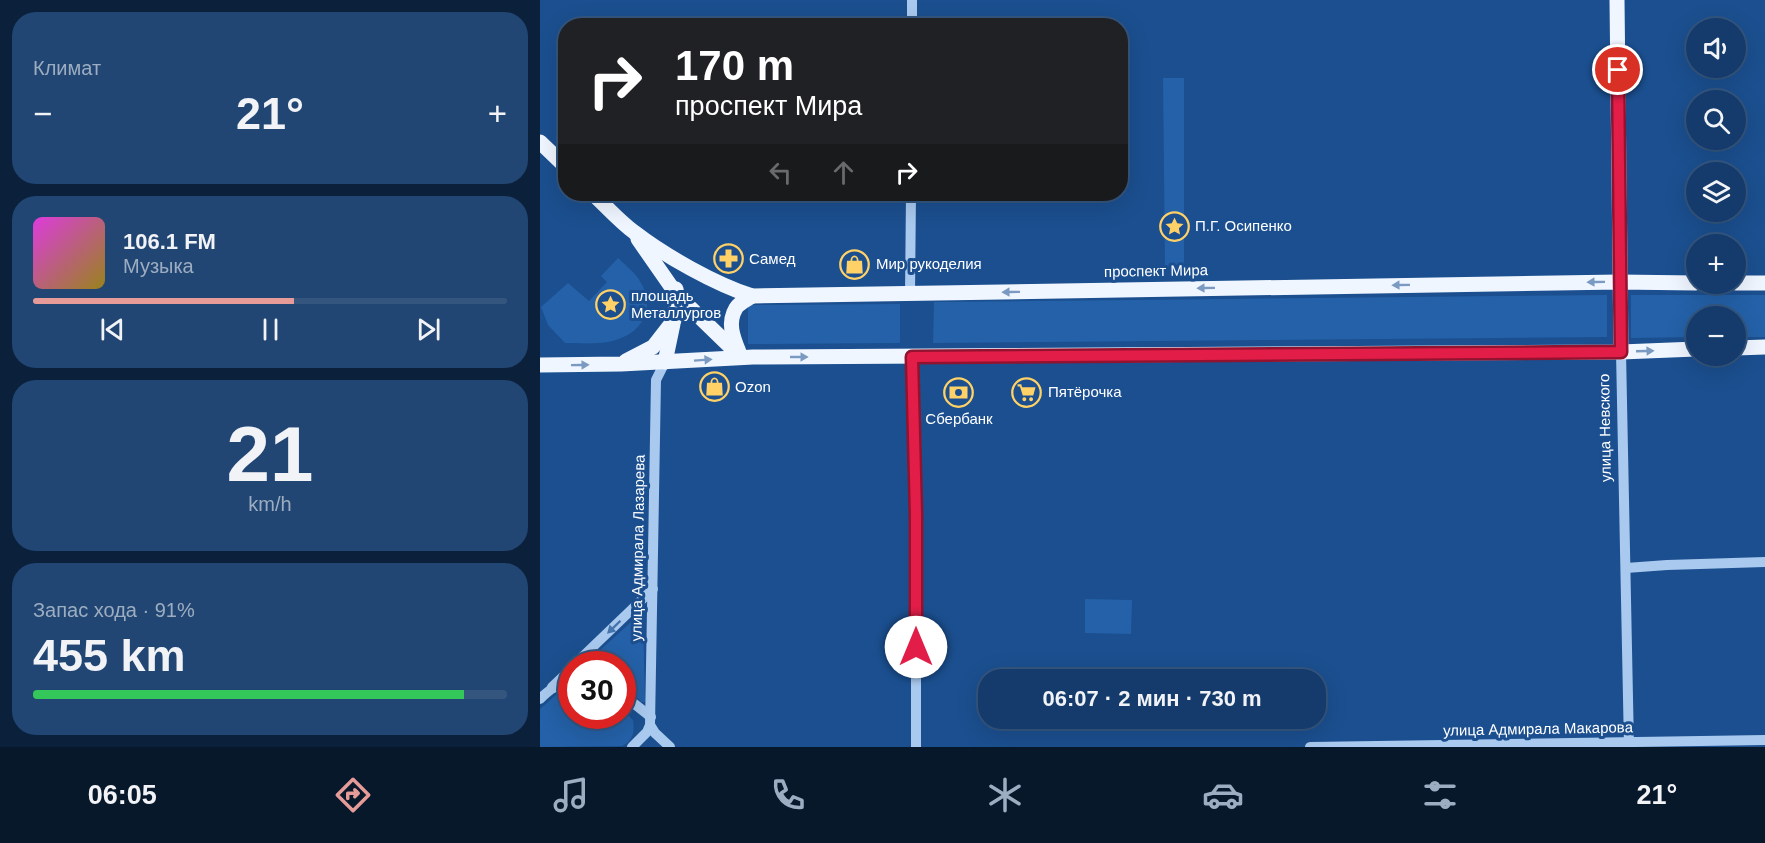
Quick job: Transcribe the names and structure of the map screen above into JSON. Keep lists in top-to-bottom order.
{
  "streets": {
    "main road": ["проспект Мира", "улица Невского"],
    "street": ["улица Адмирала Лазарева", "улица Адмирала Макарова"]
  },
  "crossings": [
    ["проспект Мира", "улица Невского"],
    ["улица Невского", "улица Адмирала Макарова"]
  ],
  "places": {
    "place": ["П.Г. Осипенко", "площадь Металлургов"],
    "pharmacy": ["Самед"],
    "shop": ["Мир рукоделия", "Ozon"],
    "bank": ["Сбербанк"],
    "supermarket": ["Пятёрочка"]
  },
  "page": {
    "tile": [
      "Климат",
      ["21", "km/h"],
      ["Запас хода · 91%", "455 km"]
    ],
    "map_buttons": ["+", "−"],
    "turn": ["170 m", "проспект Мира"],
    "heat": ["−", "21°", "+"],
    "song": ["106.1 FM", "Музыка"],
    "limit": "30",
    "trip": "06:07 · 2 мин · 730 m",
    "tabs": ["06:05", "21°"]
  }
}
